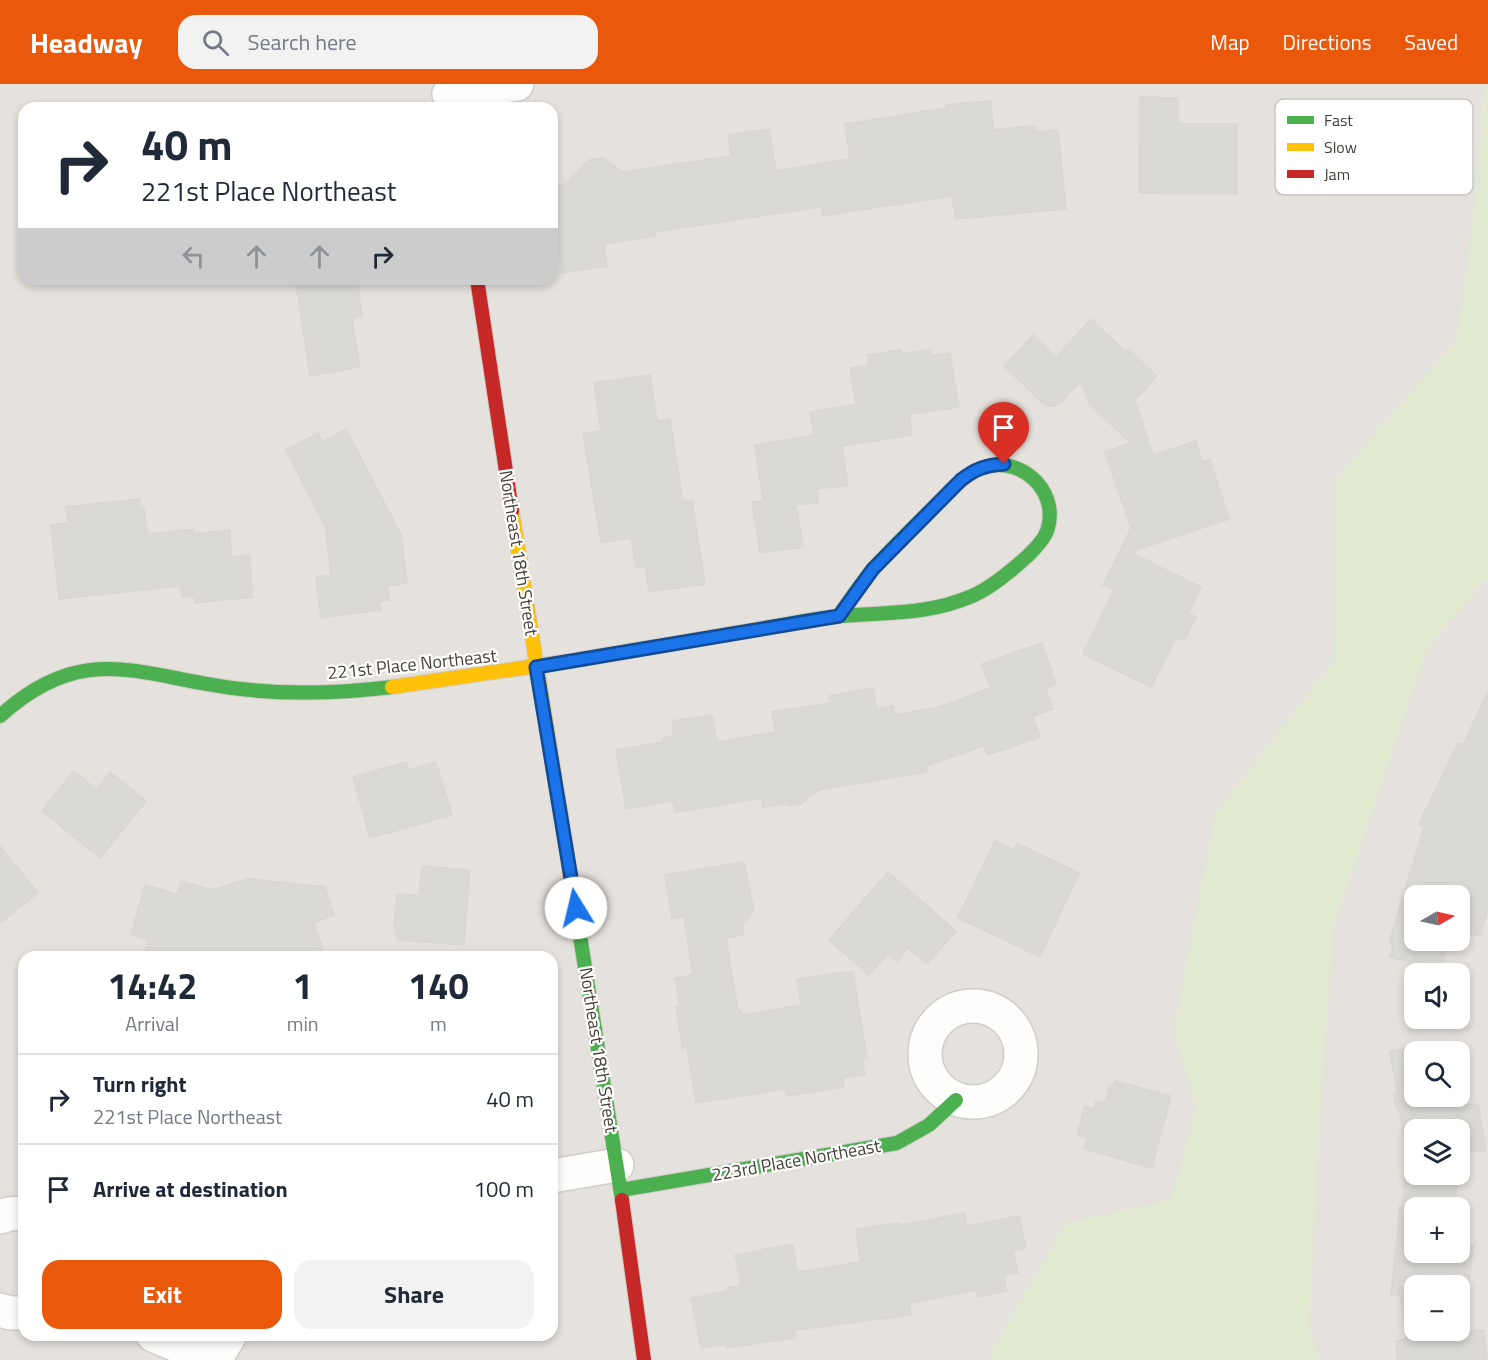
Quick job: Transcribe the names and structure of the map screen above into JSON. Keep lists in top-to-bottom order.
{
  "streets": {
    "street": ["Northeast 18th Street", "221st Place Northeast", "223rd Place Northeast"]
  },
  "crossings": [
    ["Northeast 18th Street", "221st Place Northeast"],
    ["Northeast 18th Street", "223rd Place Northeast"]
  ],
  "legend": ["Fast", "Slow", "Jam"],
  "north": "right",
  "page": {
    "header": "Headway",
    "search": "Search here",
    "nav": ["Map", "Directions", "Saved"],
    "turn": ["40 m", "221st Place Northeast"],
    "map_buttons": ["+", "−"],
    "eta": [
      "14:42",
      "Arrival",
      "1",
      "min",
      "140",
      "m"
    ],
    "list": [
      {
        "name": "Turn right",
        "note": "221st Place Northeast",
        "value": "40 m"
      },
      {
        "name": "Arrive at destination",
        "value": "100 m"
      }
    ],
    "buttons": ["Exit", "Share"]
  }
}
